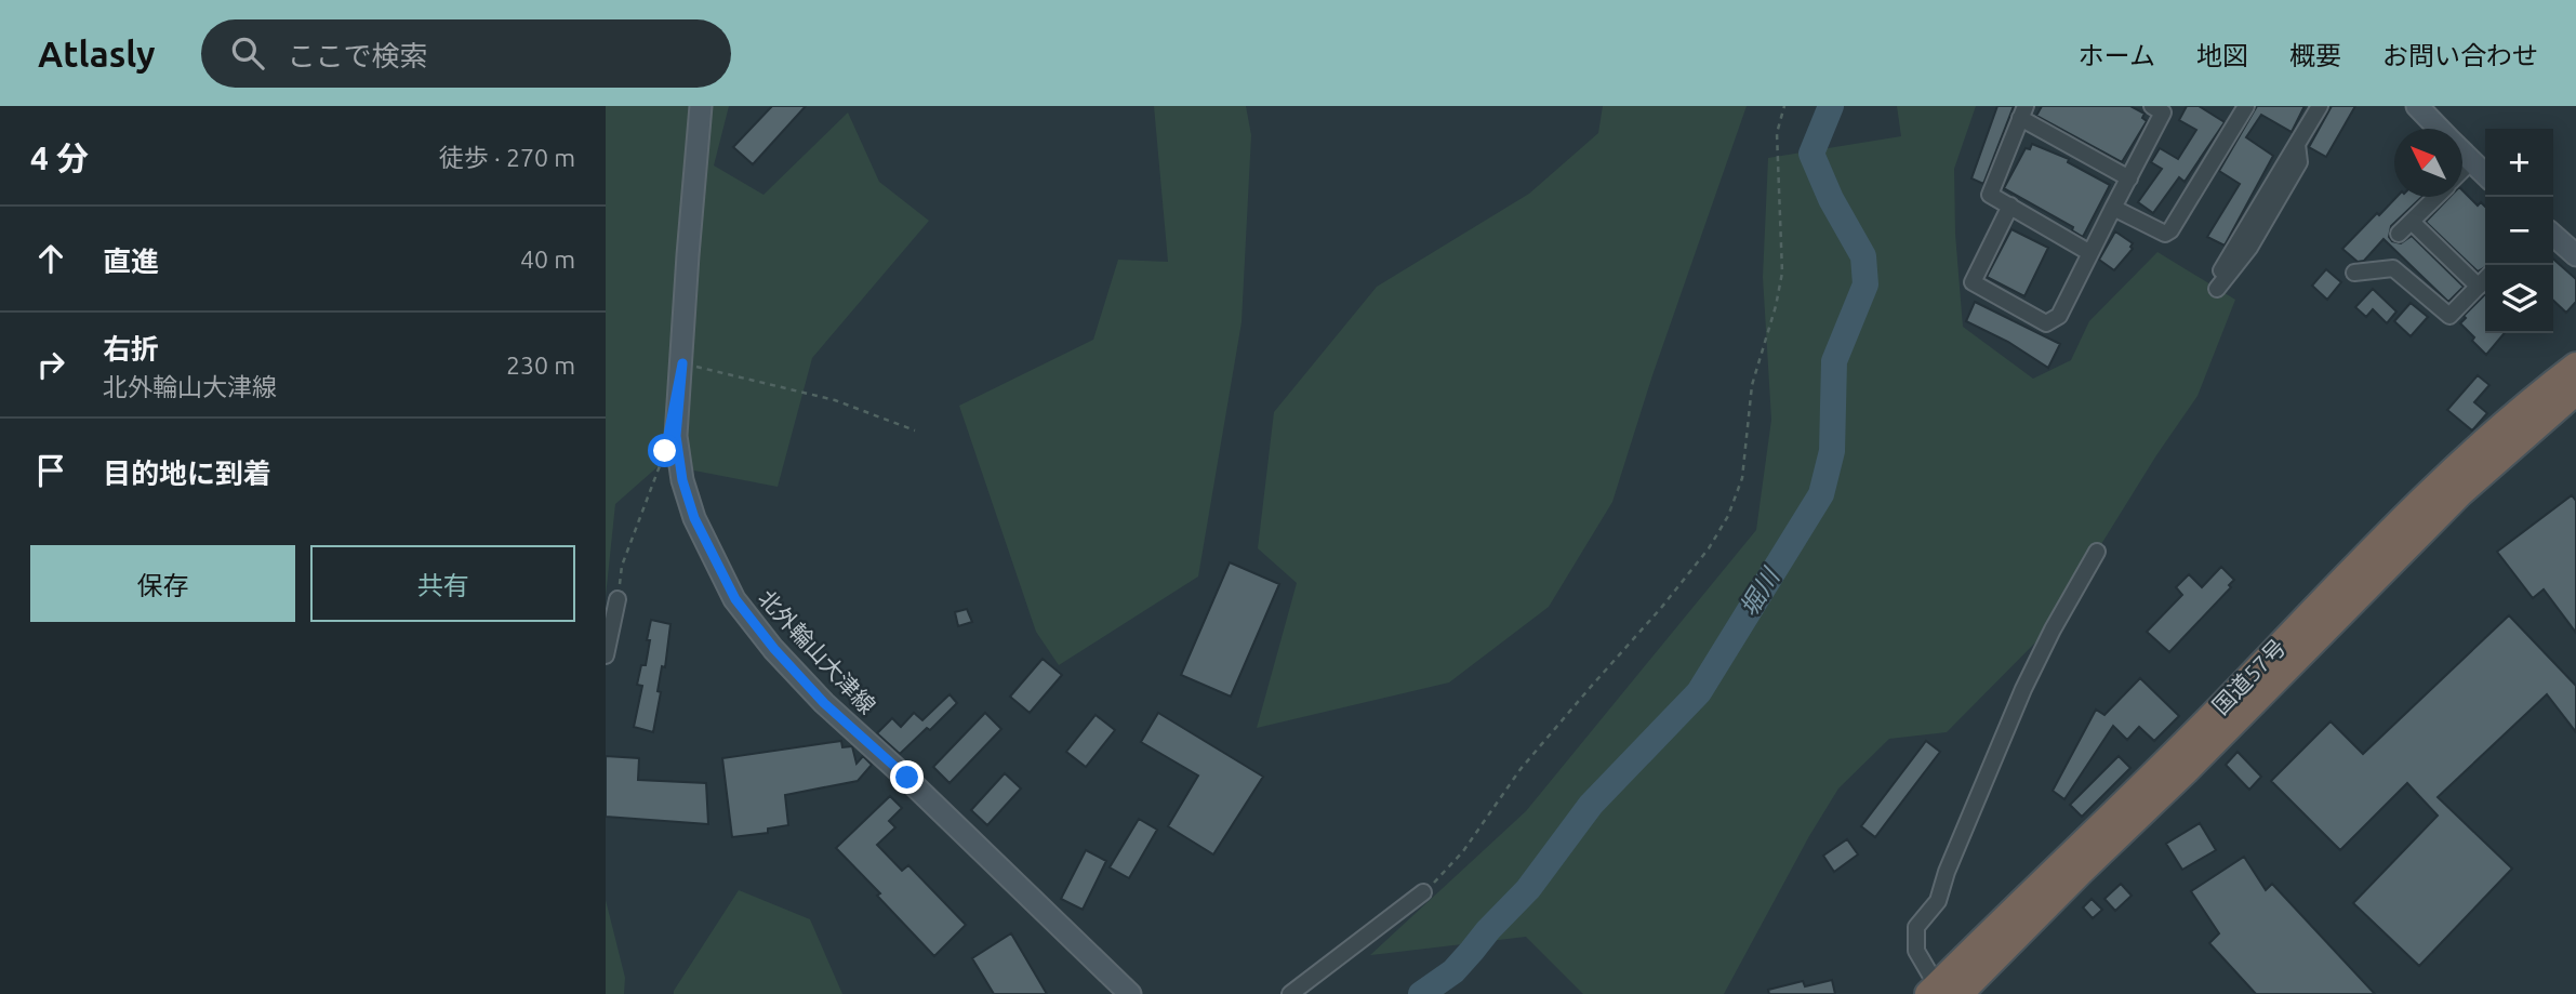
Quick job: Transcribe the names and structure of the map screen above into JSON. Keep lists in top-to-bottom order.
{
  "streets": {
    "highway": ["国道57号"],
    "main road": ["北外輪山大津線"]
  },
  "water": ["堀川"],
  "north": "top left",
  "page": {
    "header": "Atlasly",
    "search": "ここで検索",
    "nav": [
      "ホーム",
      "地図",
      "概要",
      "お問い合わせ"
    ],
    "heading": ["4 分", "徒歩 · 270 m"],
    "map_buttons": ["+", "−"],
    "list": [
      ["直進", "40 m"],
      ["右折", "北外輪山大津線", "230 m"],
      "目的地に到着"
    ],
    "buttons": ["保存", "共有"]
  }
}
